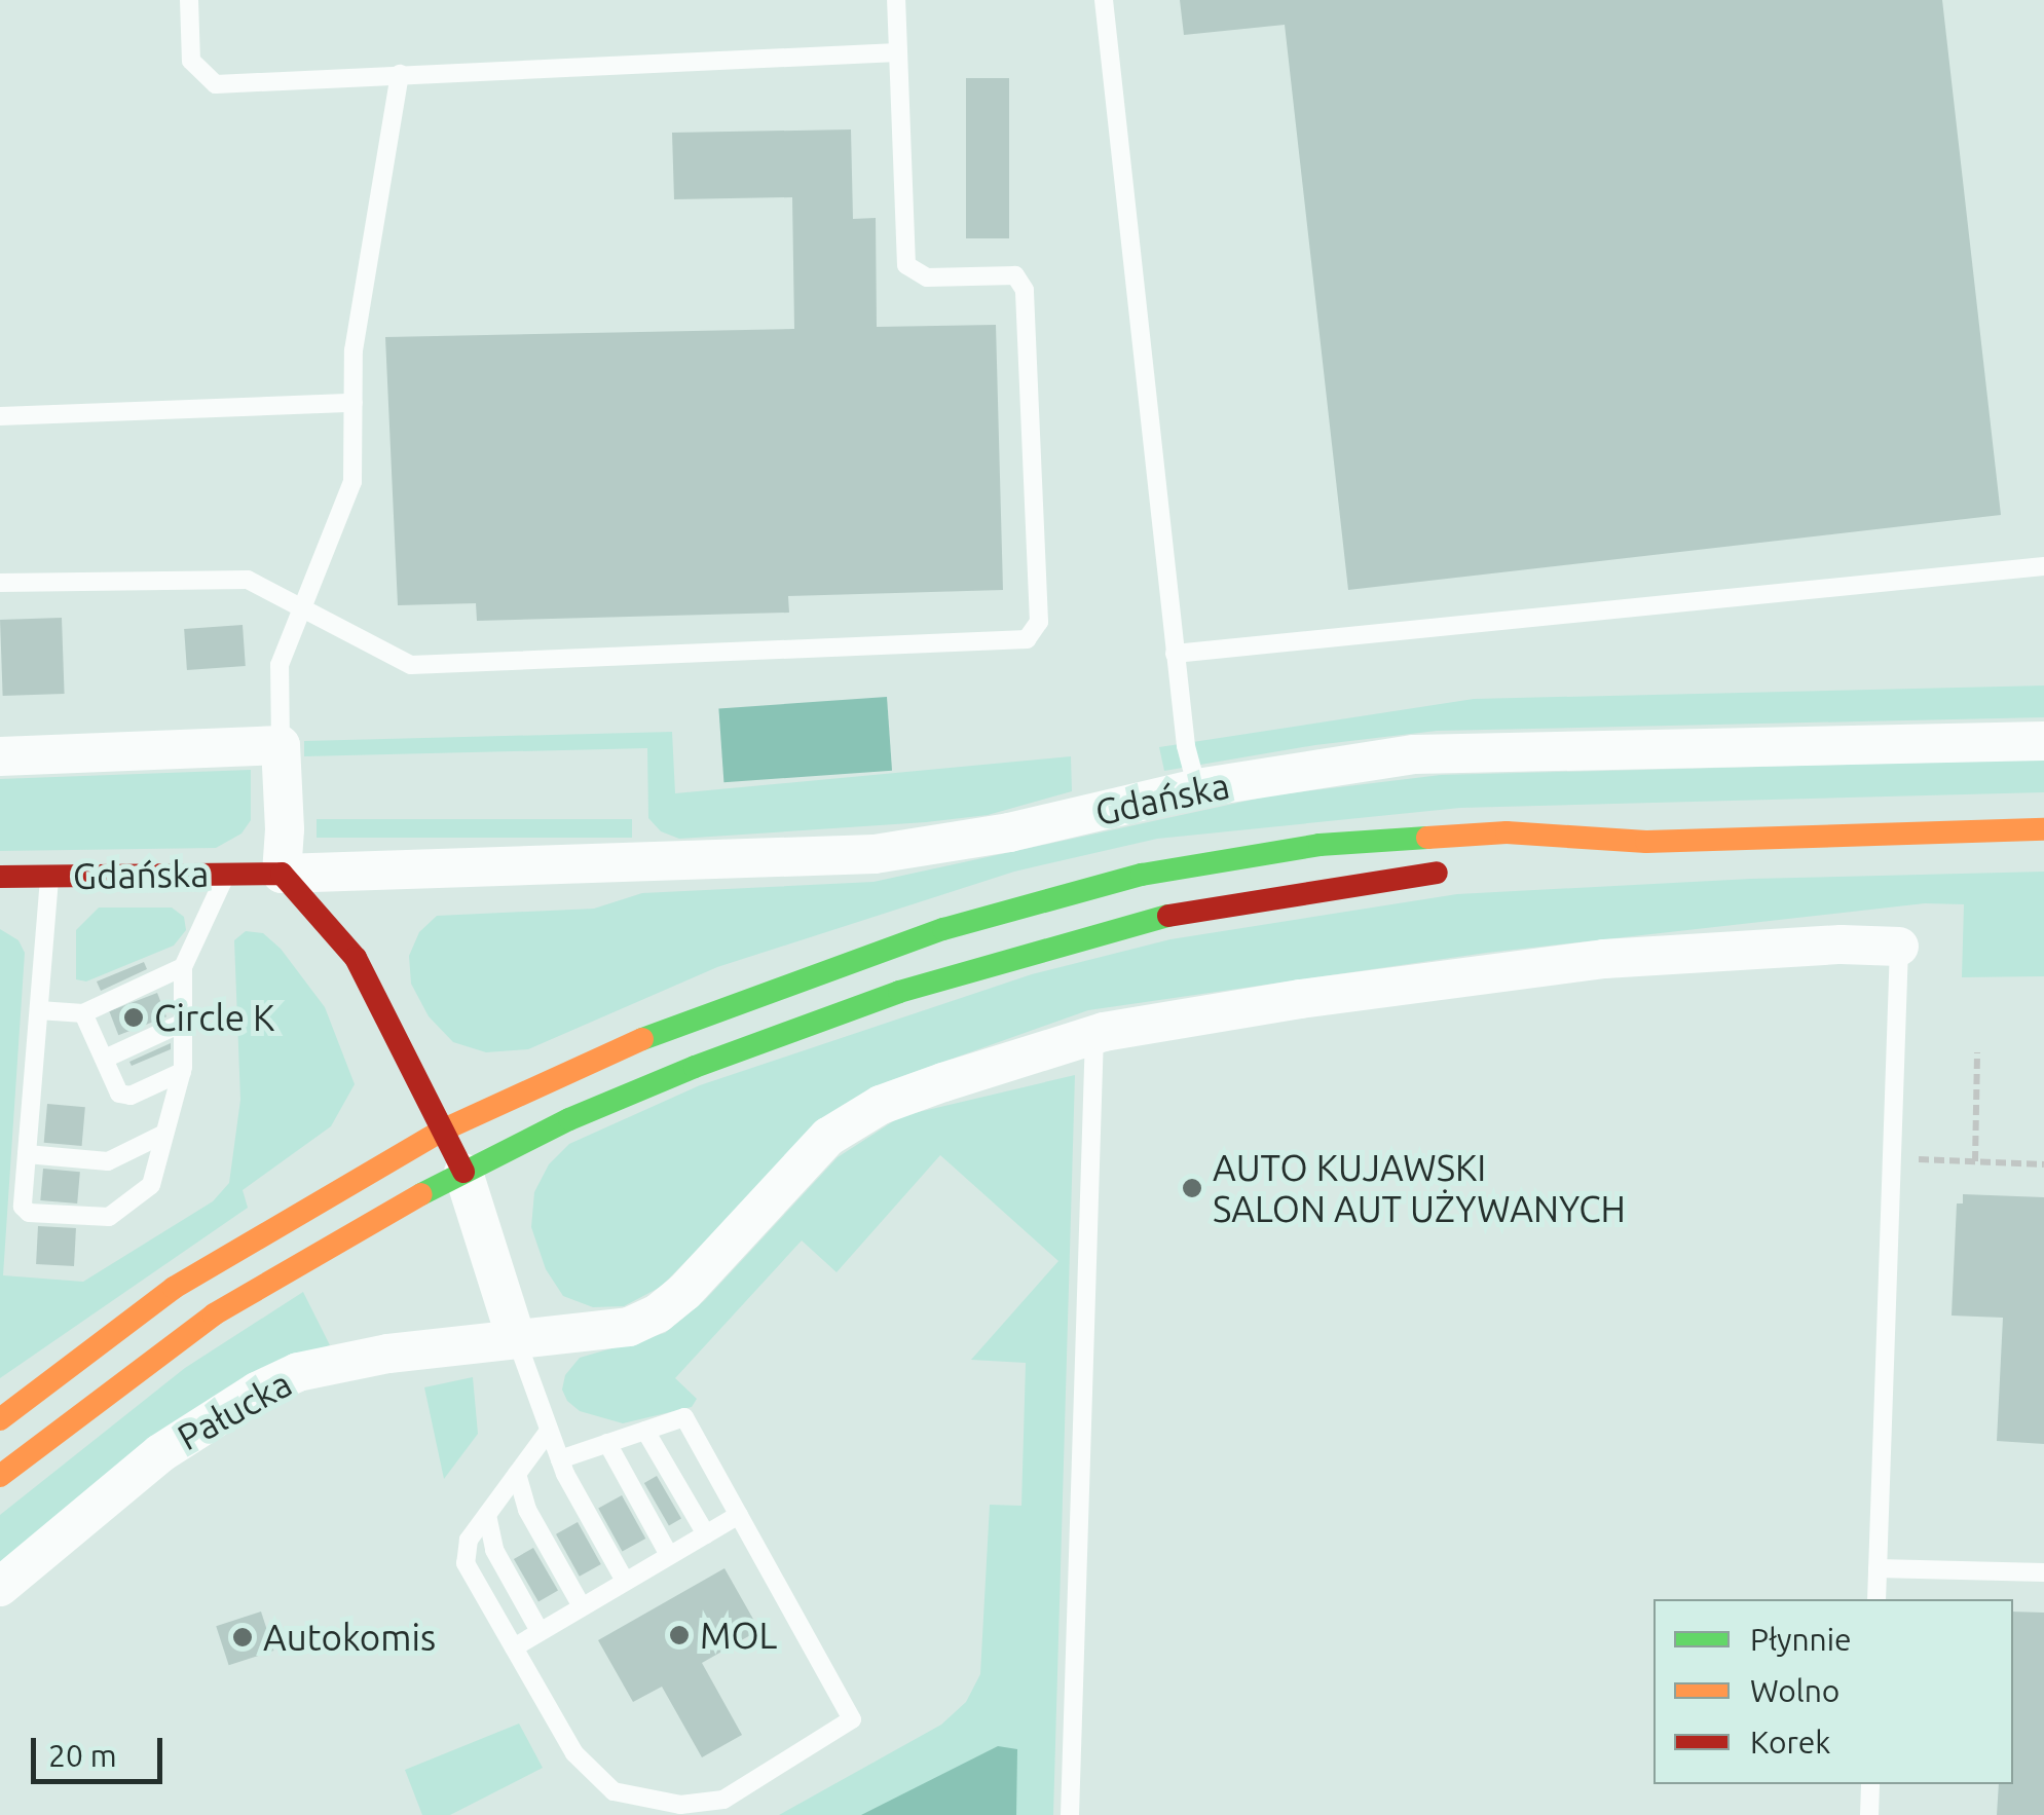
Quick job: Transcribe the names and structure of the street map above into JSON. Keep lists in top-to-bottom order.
{
  "streets": {
    "main road": ["Gdańska"],
    "street": ["Pałucka"]
  },
  "places": [
    "Circle K",
    "AUTO KUJAWSKI SALON AUT UŻYWANYCH",
    "MOL",
    "Autokomis"
  ],
  "legend": ["Płynnie", "Wolno", "Korek"],
  "scale_bar": "20 m"
}
